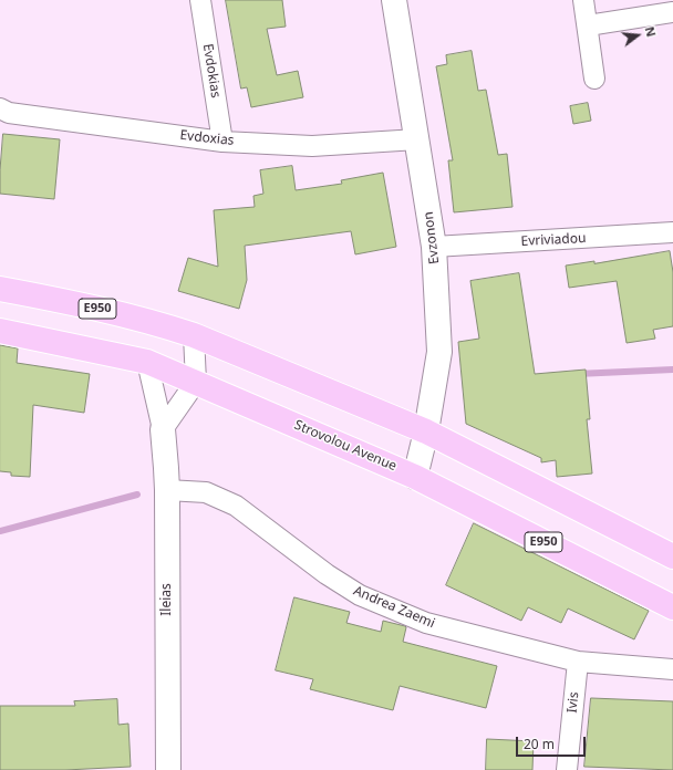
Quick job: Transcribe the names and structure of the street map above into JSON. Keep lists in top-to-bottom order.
{
  "streets": {
    "main road": ["E950", "Strovolou Avenue"],
    "street": [
      "Evdokias",
      "Evdoxias",
      "Evzonon",
      "Evriviadou",
      "Ileias",
      "Andrea Zaemi",
      "Ivis"
    ]
  },
  "crossings": [
    ["Evdokias", "Evdoxias"],
    ["Evdoxias", "Evzonon"],
    ["Evzonon", "Evriviadou"],
    ["Evzonon", "E950"],
    ["Evzonon", "Strovolou Avenue"],
    ["Strovolou Avenue", "Ileias"],
    ["Ileias", "Andrea Zaemi"],
    ["Andrea Zaemi", "Ivis"]
  ],
  "scale_bar": "20 m",
  "north": "right"
}
